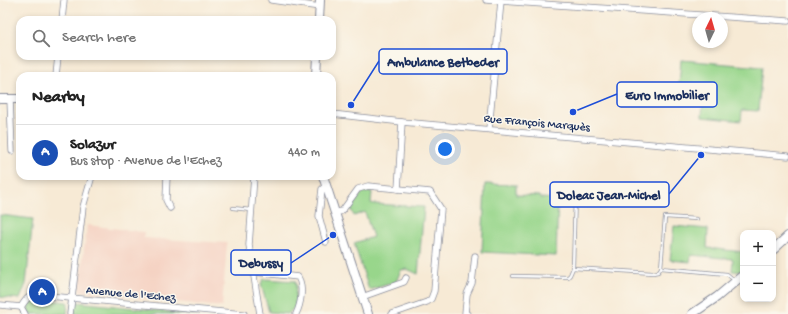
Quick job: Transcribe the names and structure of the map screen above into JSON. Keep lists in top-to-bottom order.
{
  "streets": {
    "street": ["Rue François Marquès", "Avenue de l'Echez"]
  },
  "places": [
    "Ambulance Betbeder",
    "Euro Immobilier",
    "Doleac Jean-Michel",
    "Debussy"
  ],
  "north": "top",
  "page": {
    "search": "Search here",
    "heading": "Nearby",
    "list": [
      {
        "mark": "A",
        "name": "Solazur",
        "note": "Bus stop · Avenue de l'Echez",
        "value": "440 m"
      }
    ],
    "map_buttons": ["+", "−"],
    "pins": "A"
  }
}
